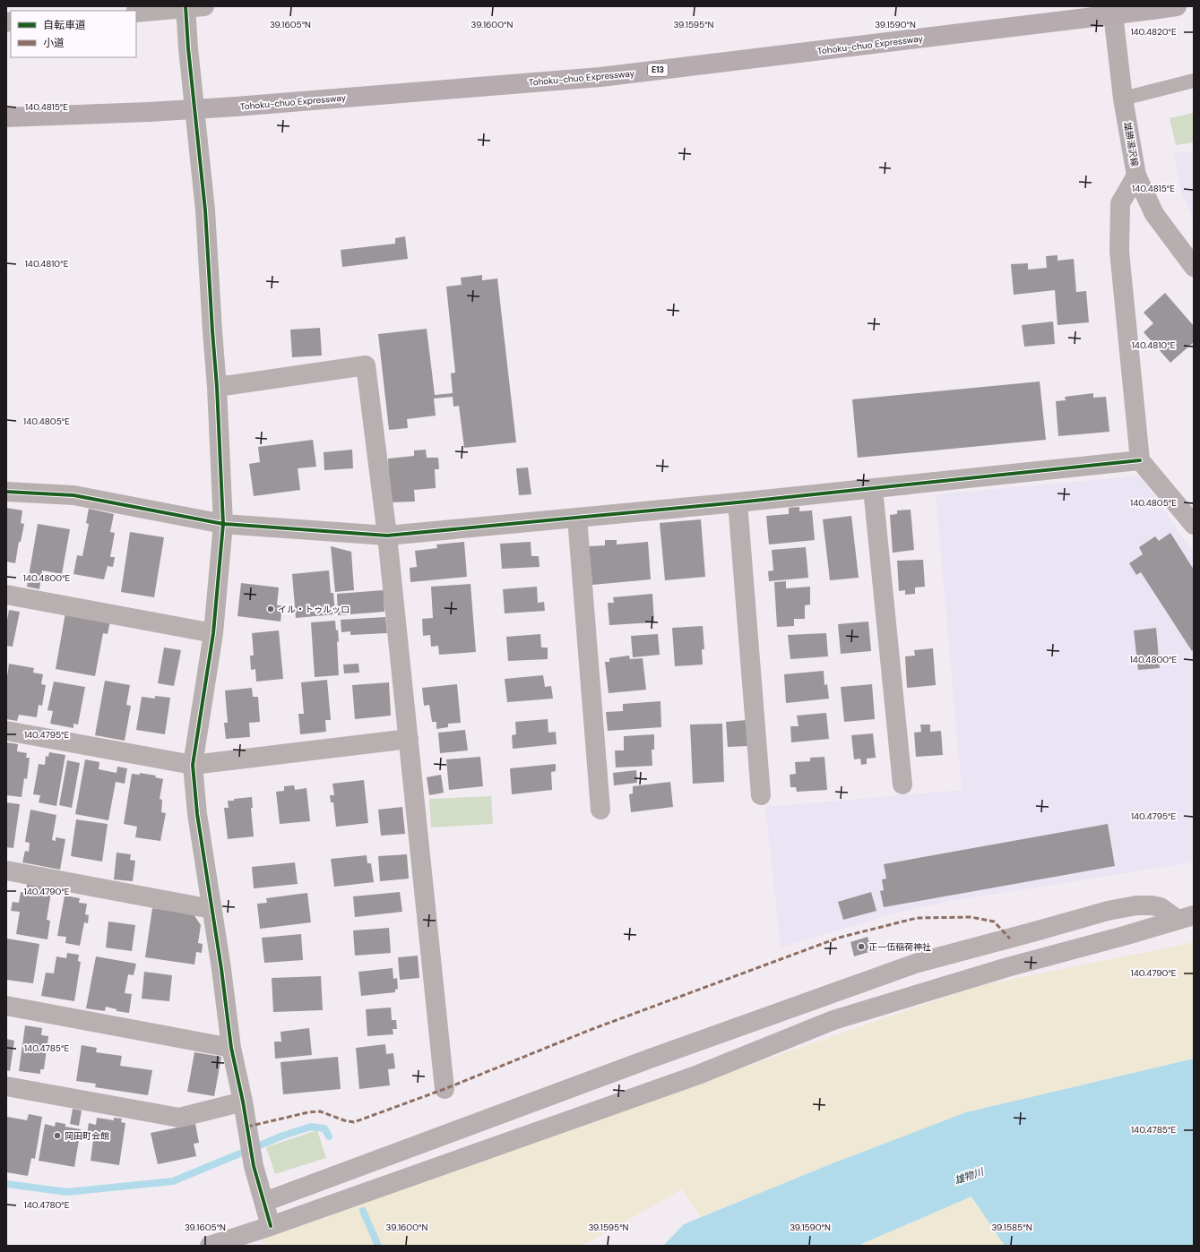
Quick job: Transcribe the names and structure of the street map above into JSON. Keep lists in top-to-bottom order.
{
  "streets": {
    "highway": ["Tohoku-chuo Expressway", "E13"],
    "main road": ["雄勝湯沢線"]
  },
  "water": ["雄物川"],
  "places": ["イル・トゥルッロ", "正一伍稲荷神社", "岡田町会館"],
  "legend": ["自転車道", "小道"],
  "coordinates": [
    "39.1605°N",
    "39.1600°N",
    "39.1595°N",
    "39.1590°N",
    "140.4820°E",
    "140.4815°E",
    "140.4810°E",
    "140.4805°E",
    "140.4800°E",
    "140.4795°E",
    "140.4790°E",
    "140.4785°E",
    "140.4780°E",
    "39.1585°N"
  ]
}
